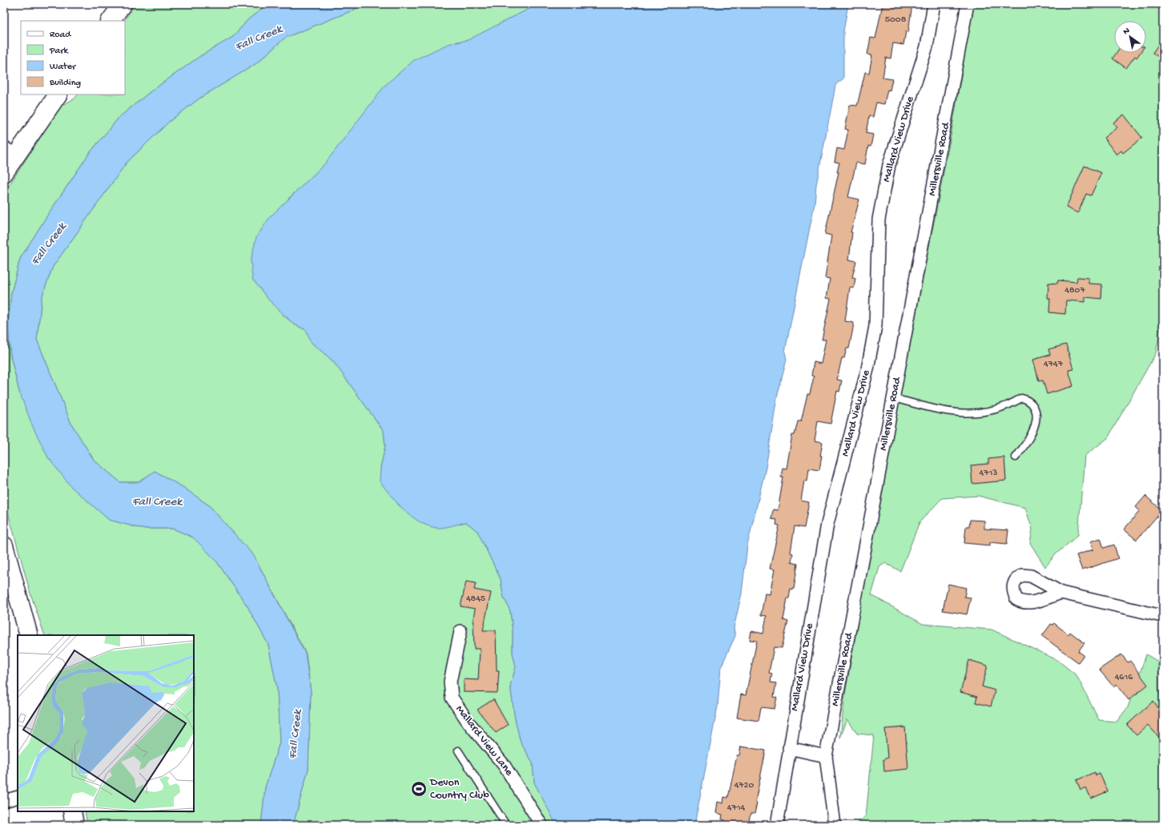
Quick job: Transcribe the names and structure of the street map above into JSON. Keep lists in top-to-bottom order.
{
  "streets": {
    "street": ["Mallard View Drive", "Millersville Road", "Mallard View Lane"]
  },
  "water": ["Fall Creek"],
  "places": {
    "sports": ["Devon Country Club"]
  },
  "house_numbers": [
    "5008",
    "4807",
    "4747",
    "4713",
    "4845",
    "4616",
    "4720",
    "4714"
  ],
  "legend": [
    "Road",
    "Park",
    "Water",
    "Building"
  ],
  "north": "top left"
}
